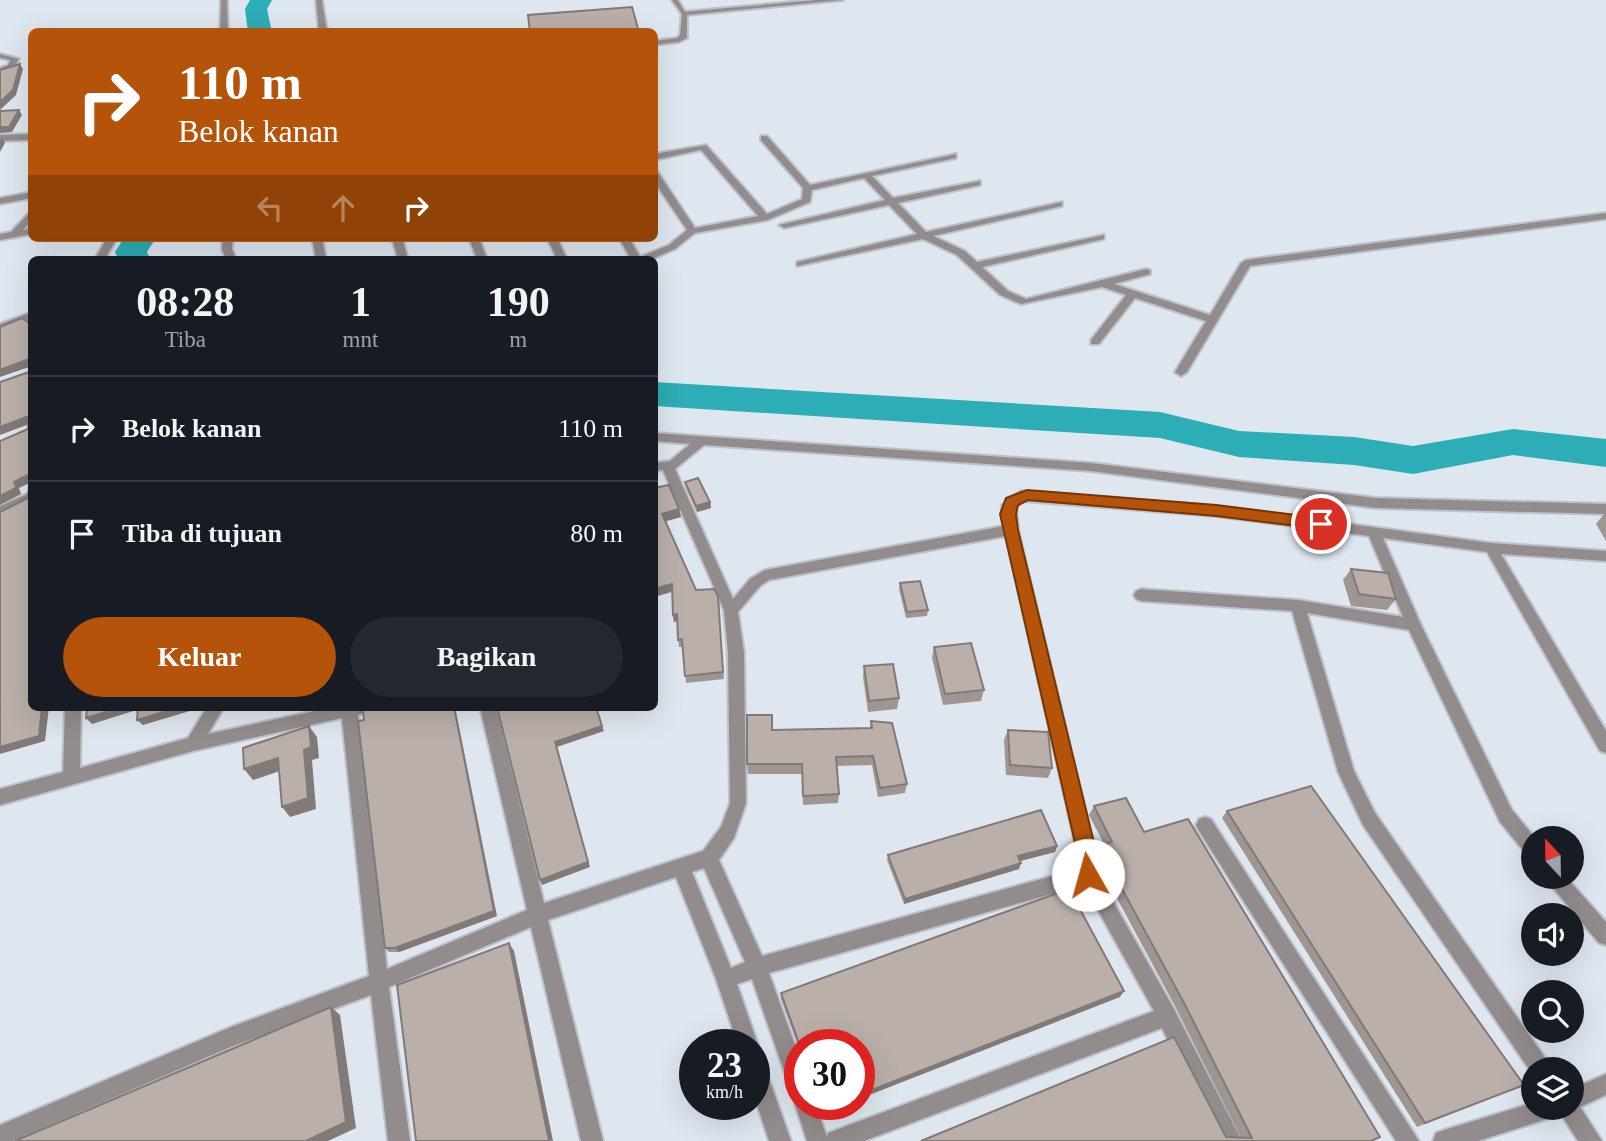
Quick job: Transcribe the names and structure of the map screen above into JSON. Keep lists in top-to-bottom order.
{
  "north": "top",
  "page": {
    "turn": ["110 m", "Belok kanan"],
    "eta": [
      "08:28",
      "Tiba",
      "1",
      "mnt",
      "190",
      "m"
    ],
    "list": [
      {
        "name": "Belok kanan",
        "value": "110 m"
      },
      {
        "name": "Tiba di tujuan",
        "value": "80 m"
      }
    ],
    "buttons": ["Keluar", "Bagikan"],
    "speed": "23 km/h",
    "limit": "30"
  }
}
